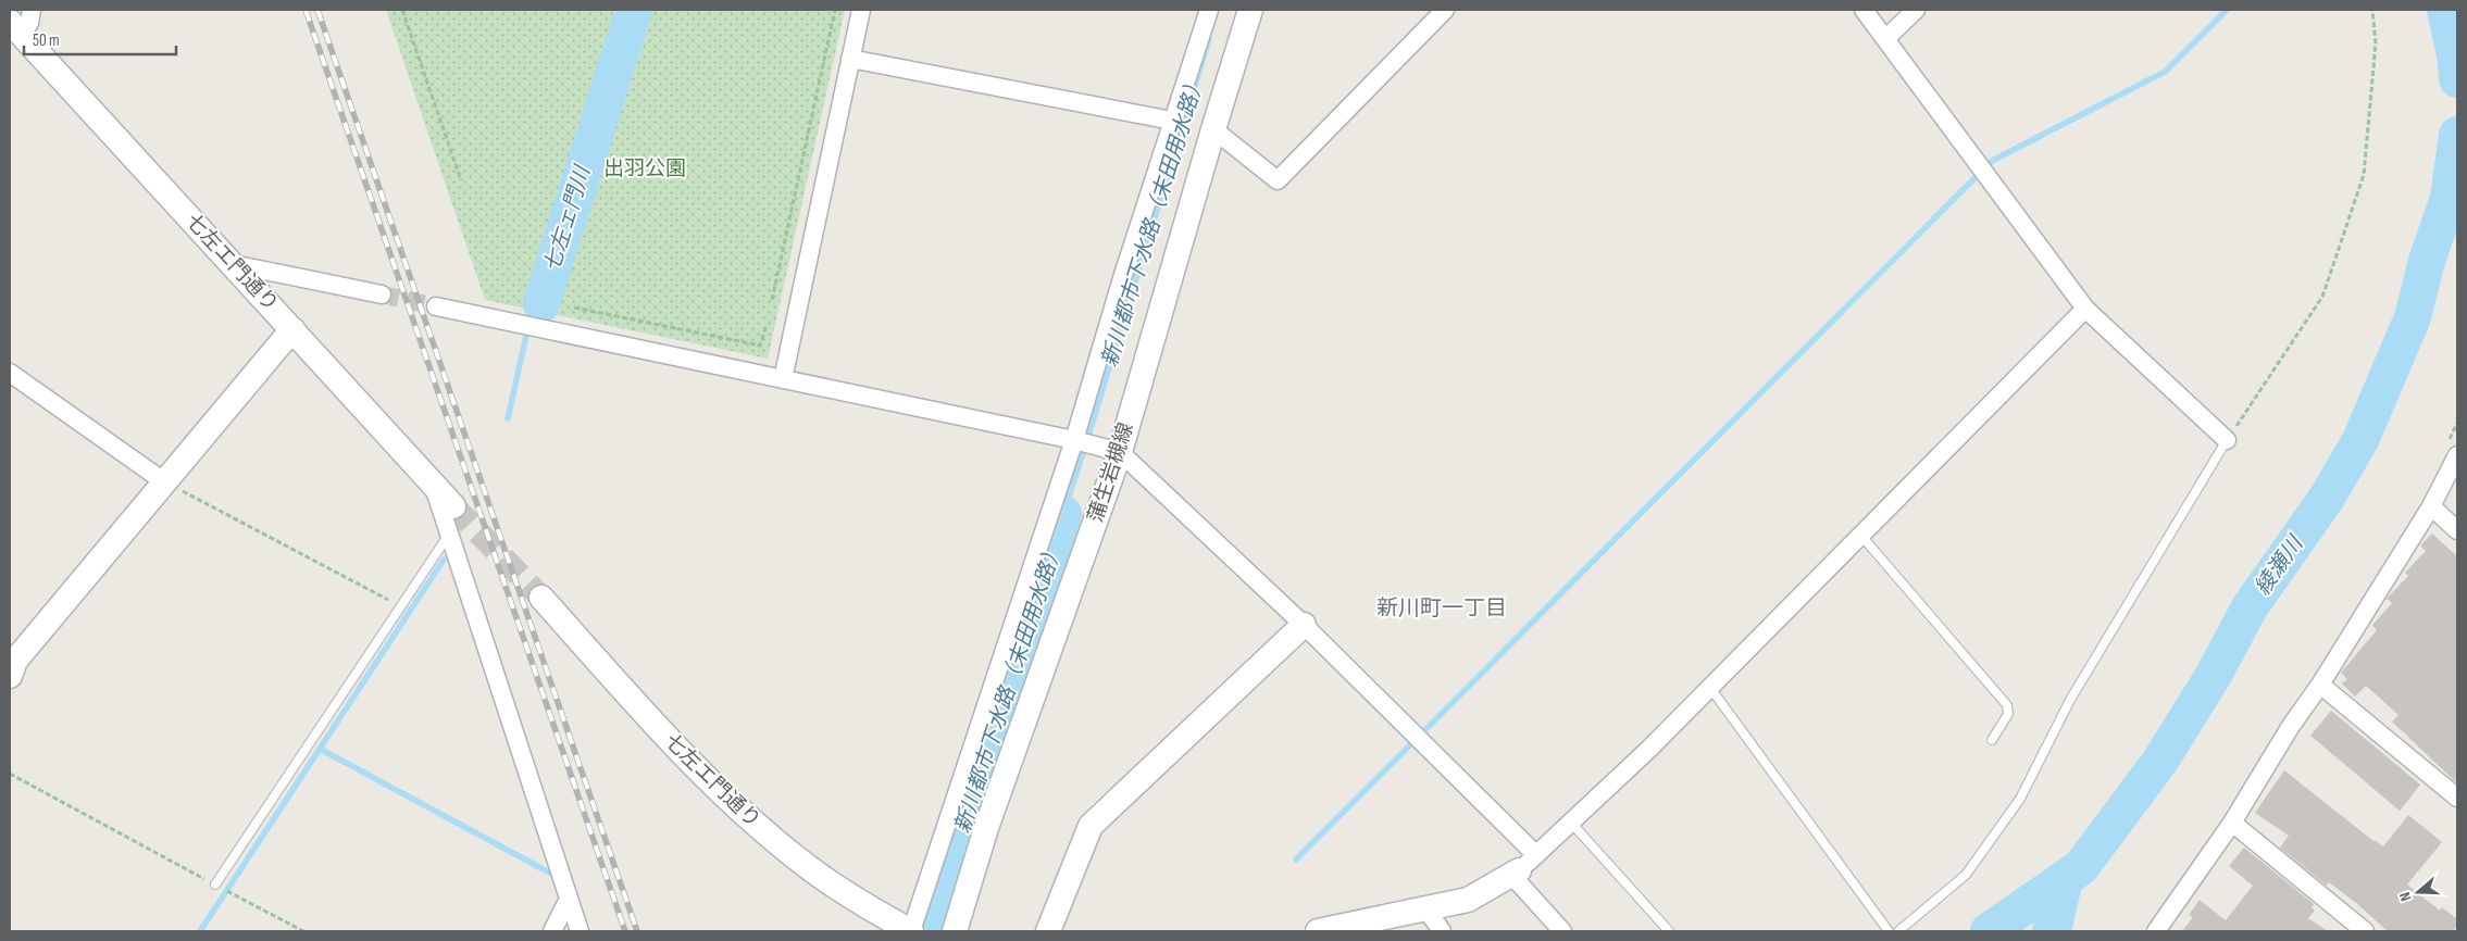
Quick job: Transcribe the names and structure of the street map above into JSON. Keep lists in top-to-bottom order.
{
  "streets": {
    "street": ["七左エ門通り", "蒲生岩槻線"]
  },
  "districts": ["新川町一丁目"],
  "water": ["七左ェ門川", "新川都市下水路（末田用水路）", "綾瀬川"],
  "parks": ["出羽公園"],
  "scale_bar": "50 m",
  "north": "left"
}
